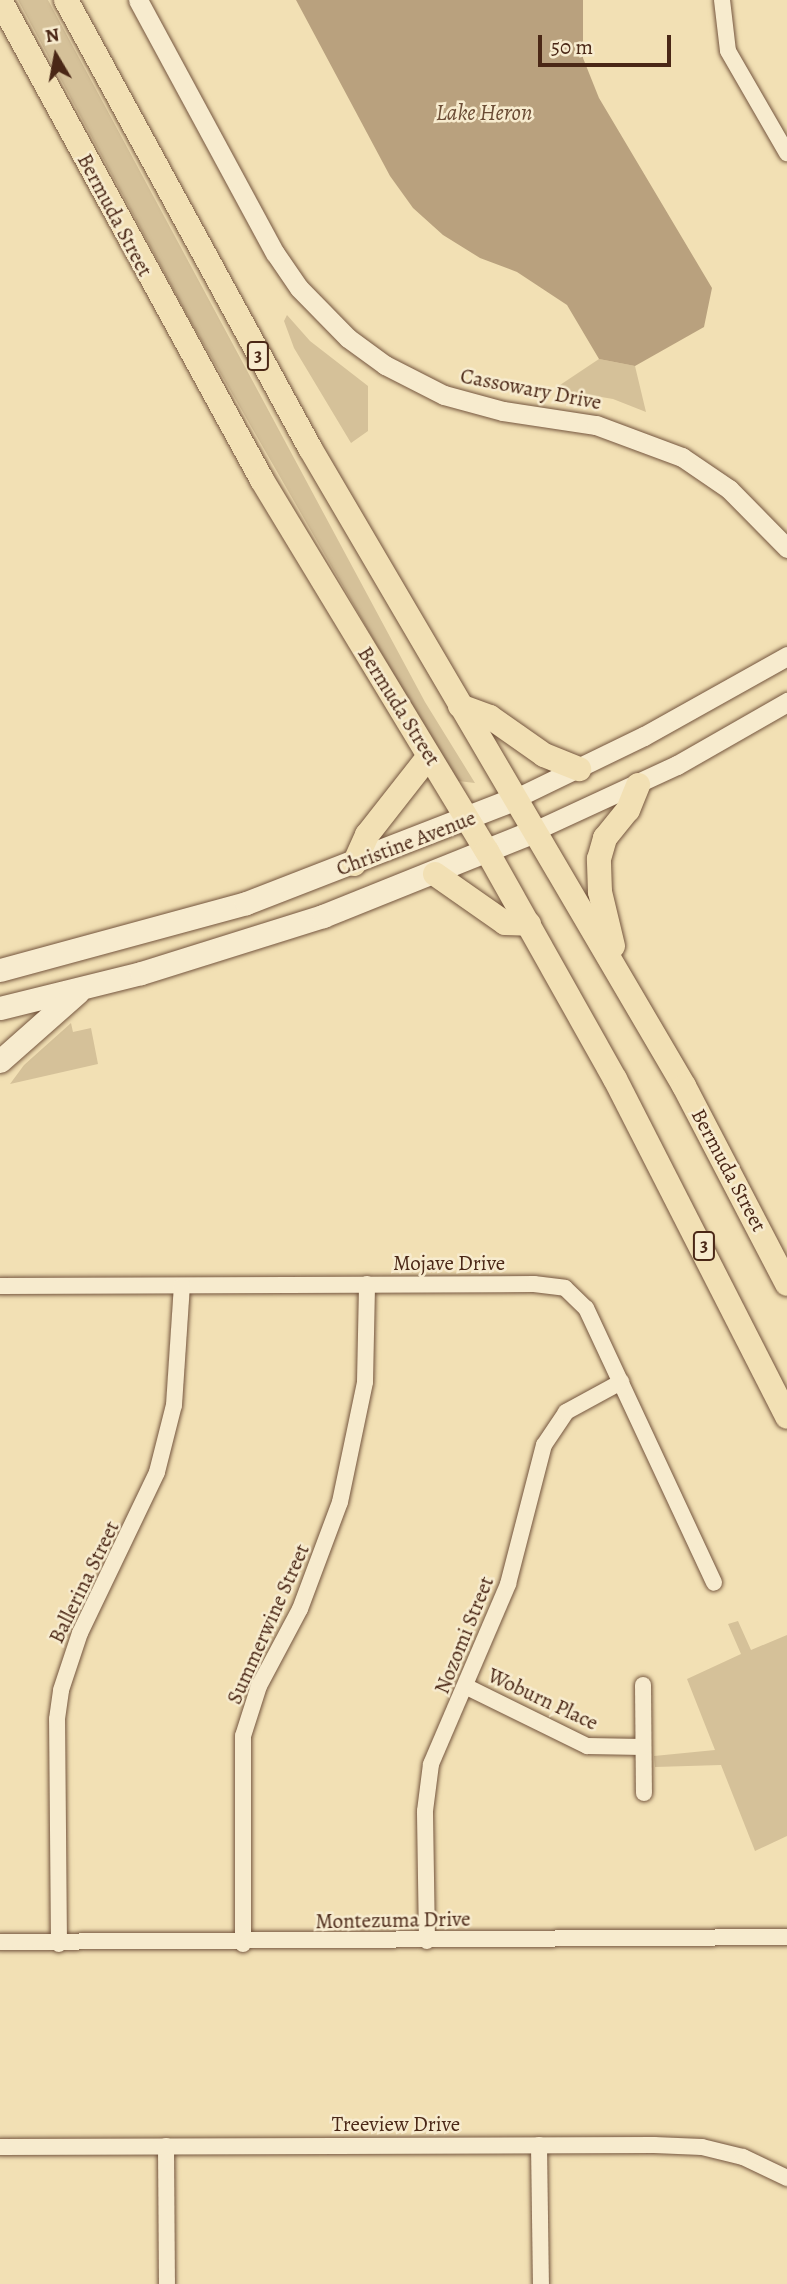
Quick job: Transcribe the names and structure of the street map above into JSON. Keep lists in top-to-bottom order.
{
  "streets": {
    "main road": ["Bermuda Street", "3", "Christine Avenue"],
    "street": [
      "Cassowary Drive",
      "Mojave Drive",
      "Ballerina Street",
      "Summerwine Street",
      "Nozomi Street",
      "Woburn Place",
      "Montezuma Drive",
      "Treeview Drive"
    ]
  },
  "crossings": [
    ["Bermuda Street", "Christine Avenue"],
    ["Mojave Drive", "Ballerina Street"],
    ["Mojave Drive", "Summerwine Street"],
    ["Mojave Drive", "Nozomi Street"],
    ["Ballerina Street", "Montezuma Drive"],
    ["Summerwine Street", "Montezuma Drive"],
    ["Nozomi Street", "Woburn Place"],
    ["Nozomi Street", "Montezuma Drive"]
  ],
  "water": ["Lake Heron"],
  "scale_bar": "50 m",
  "north": "top"
}
